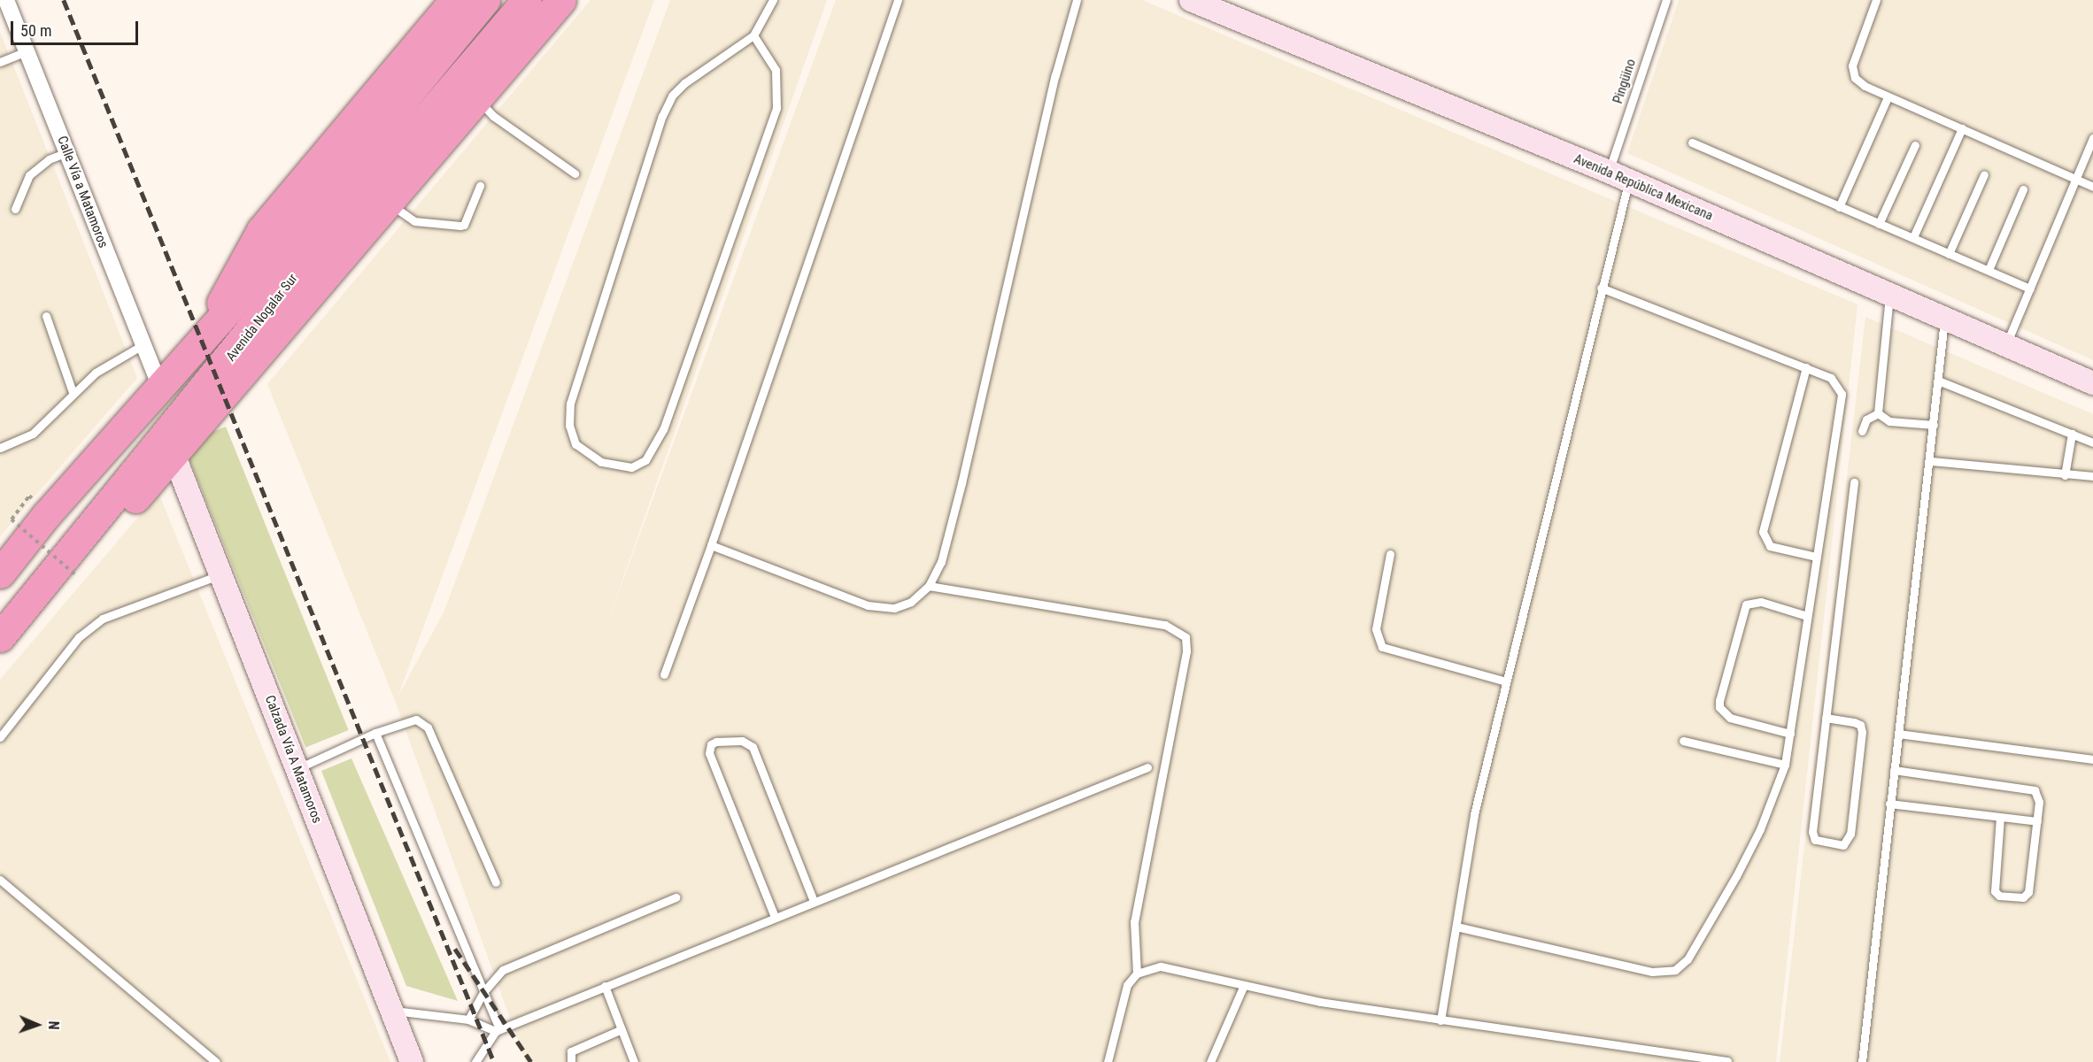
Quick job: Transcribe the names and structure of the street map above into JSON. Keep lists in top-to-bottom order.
{
  "streets": {
    "highway": ["Avenida Nogalar Sur"],
    "street": ["Avenida República Mexicana", "Calle Vía a Matamoros", "Calzada Vía A Matamoros"],
    "lane": ["Pingüino"]
  },
  "crossings": [
    ["Pingüino", "Avenida República Mexicana"],
    ["Calle Vía a Matamoros", "Avenida Nogalar Sur"]
  ],
  "scale_bar": "50 m",
  "north": "right"
}
